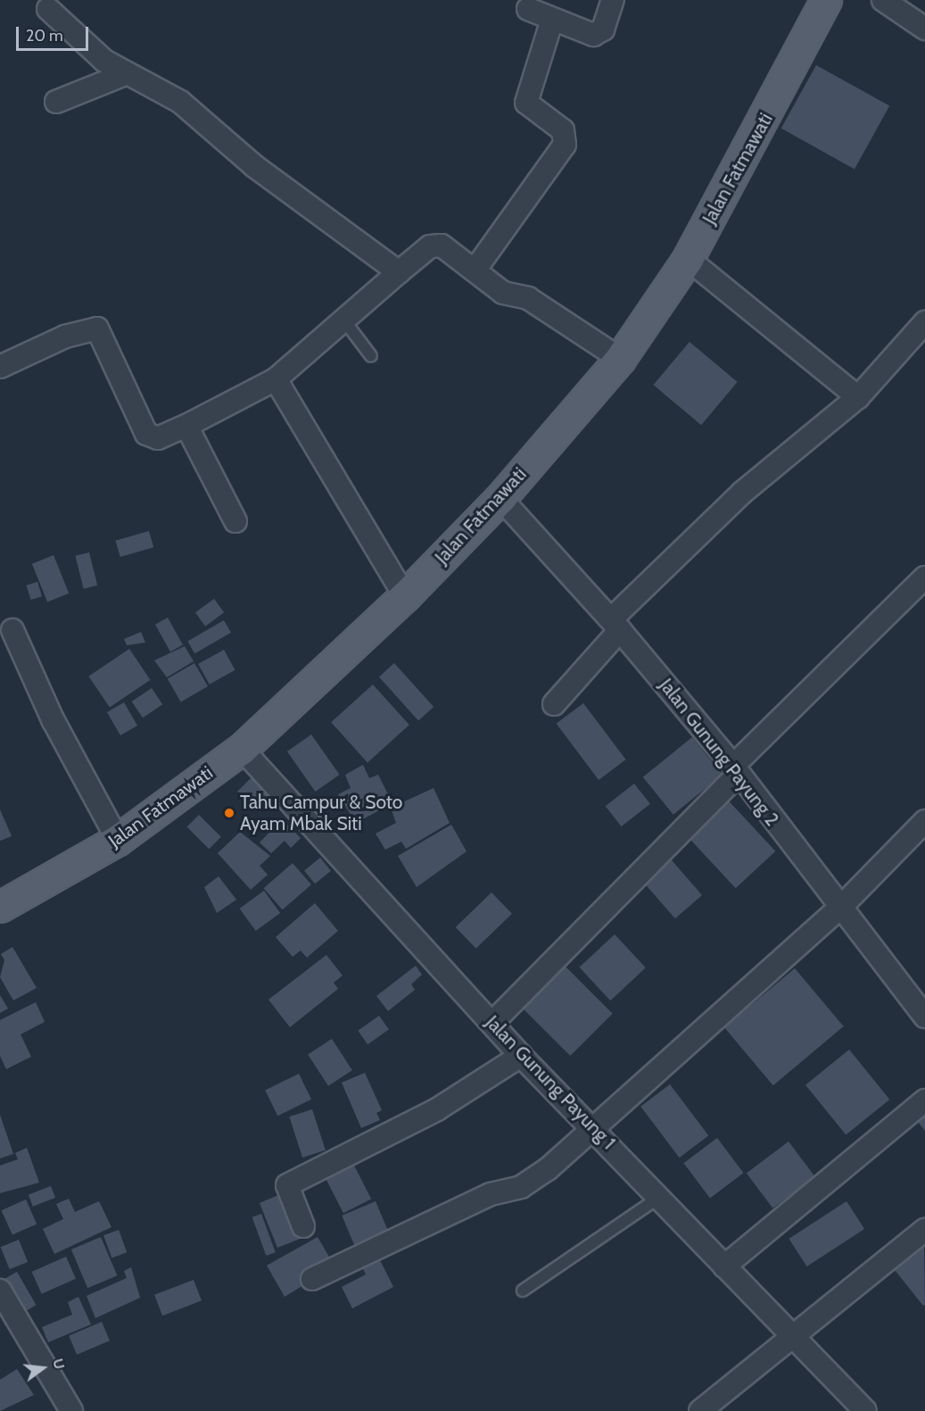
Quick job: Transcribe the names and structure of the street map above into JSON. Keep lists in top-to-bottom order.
{
  "streets": {
    "main road": ["Jalan Fatmawati"],
    "street": ["Jalan Gunung Payung 2", "Jalan Gunung Payung 1"]
  },
  "crossings": [
    ["Jalan Fatmawati", "Jalan Gunung Payung 2"],
    ["Jalan Fatmawati", "Jalan Gunung Payung 1"]
  ],
  "places": ["Tahu Campur & Soto Ayam Mbak Siti"],
  "scale_bar": "20 m",
  "north": "right"
}
